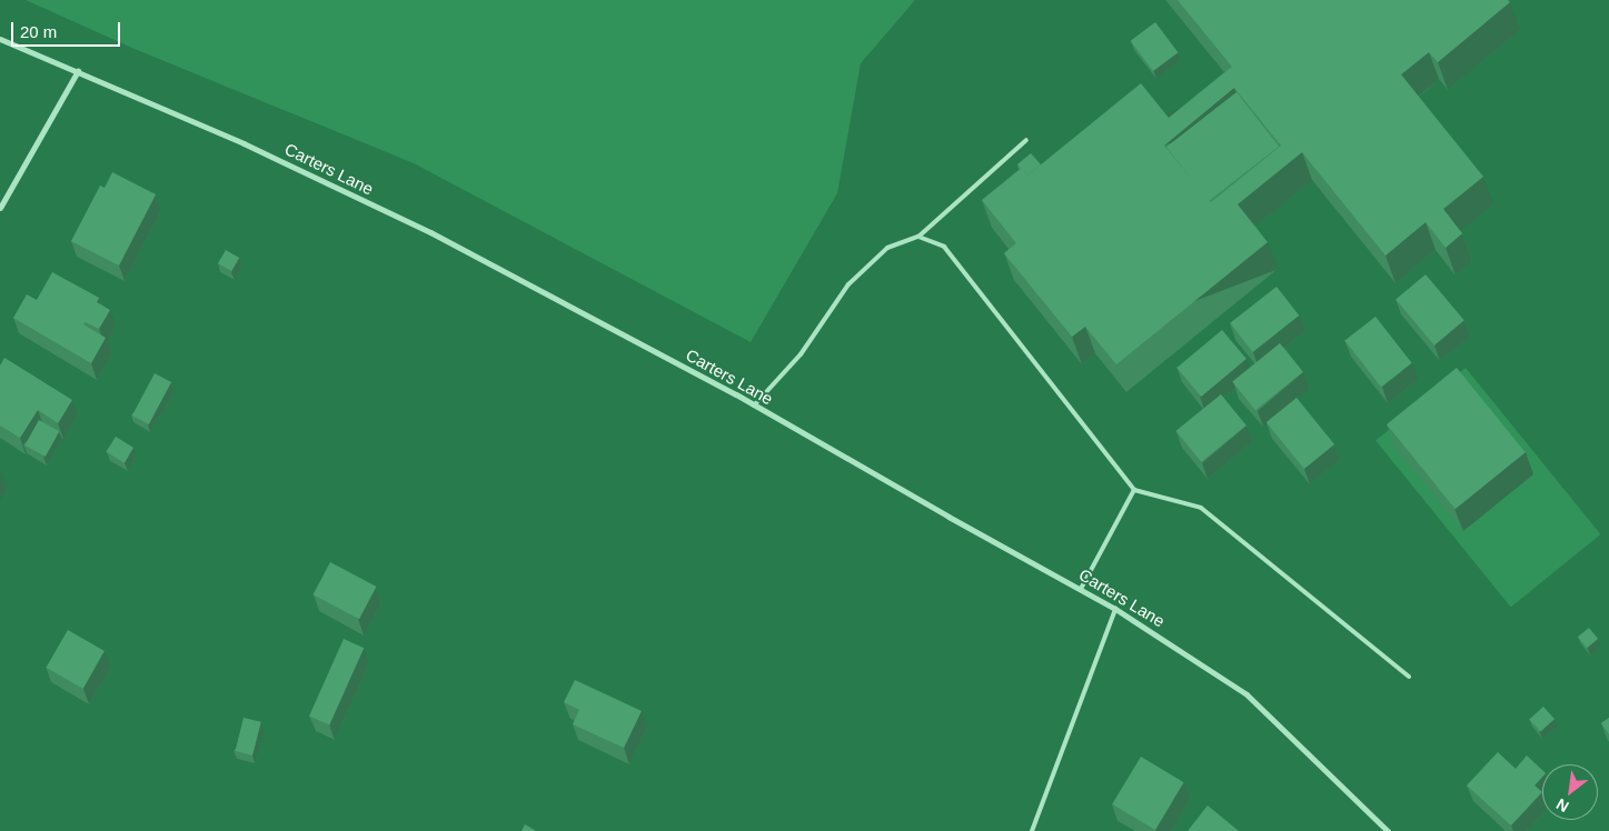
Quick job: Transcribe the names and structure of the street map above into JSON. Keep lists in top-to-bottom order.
{
  "streets": {
    "street": ["Carters Lane"]
  },
  "scale_bar": "20 m",
  "north": "bottom left"
}
